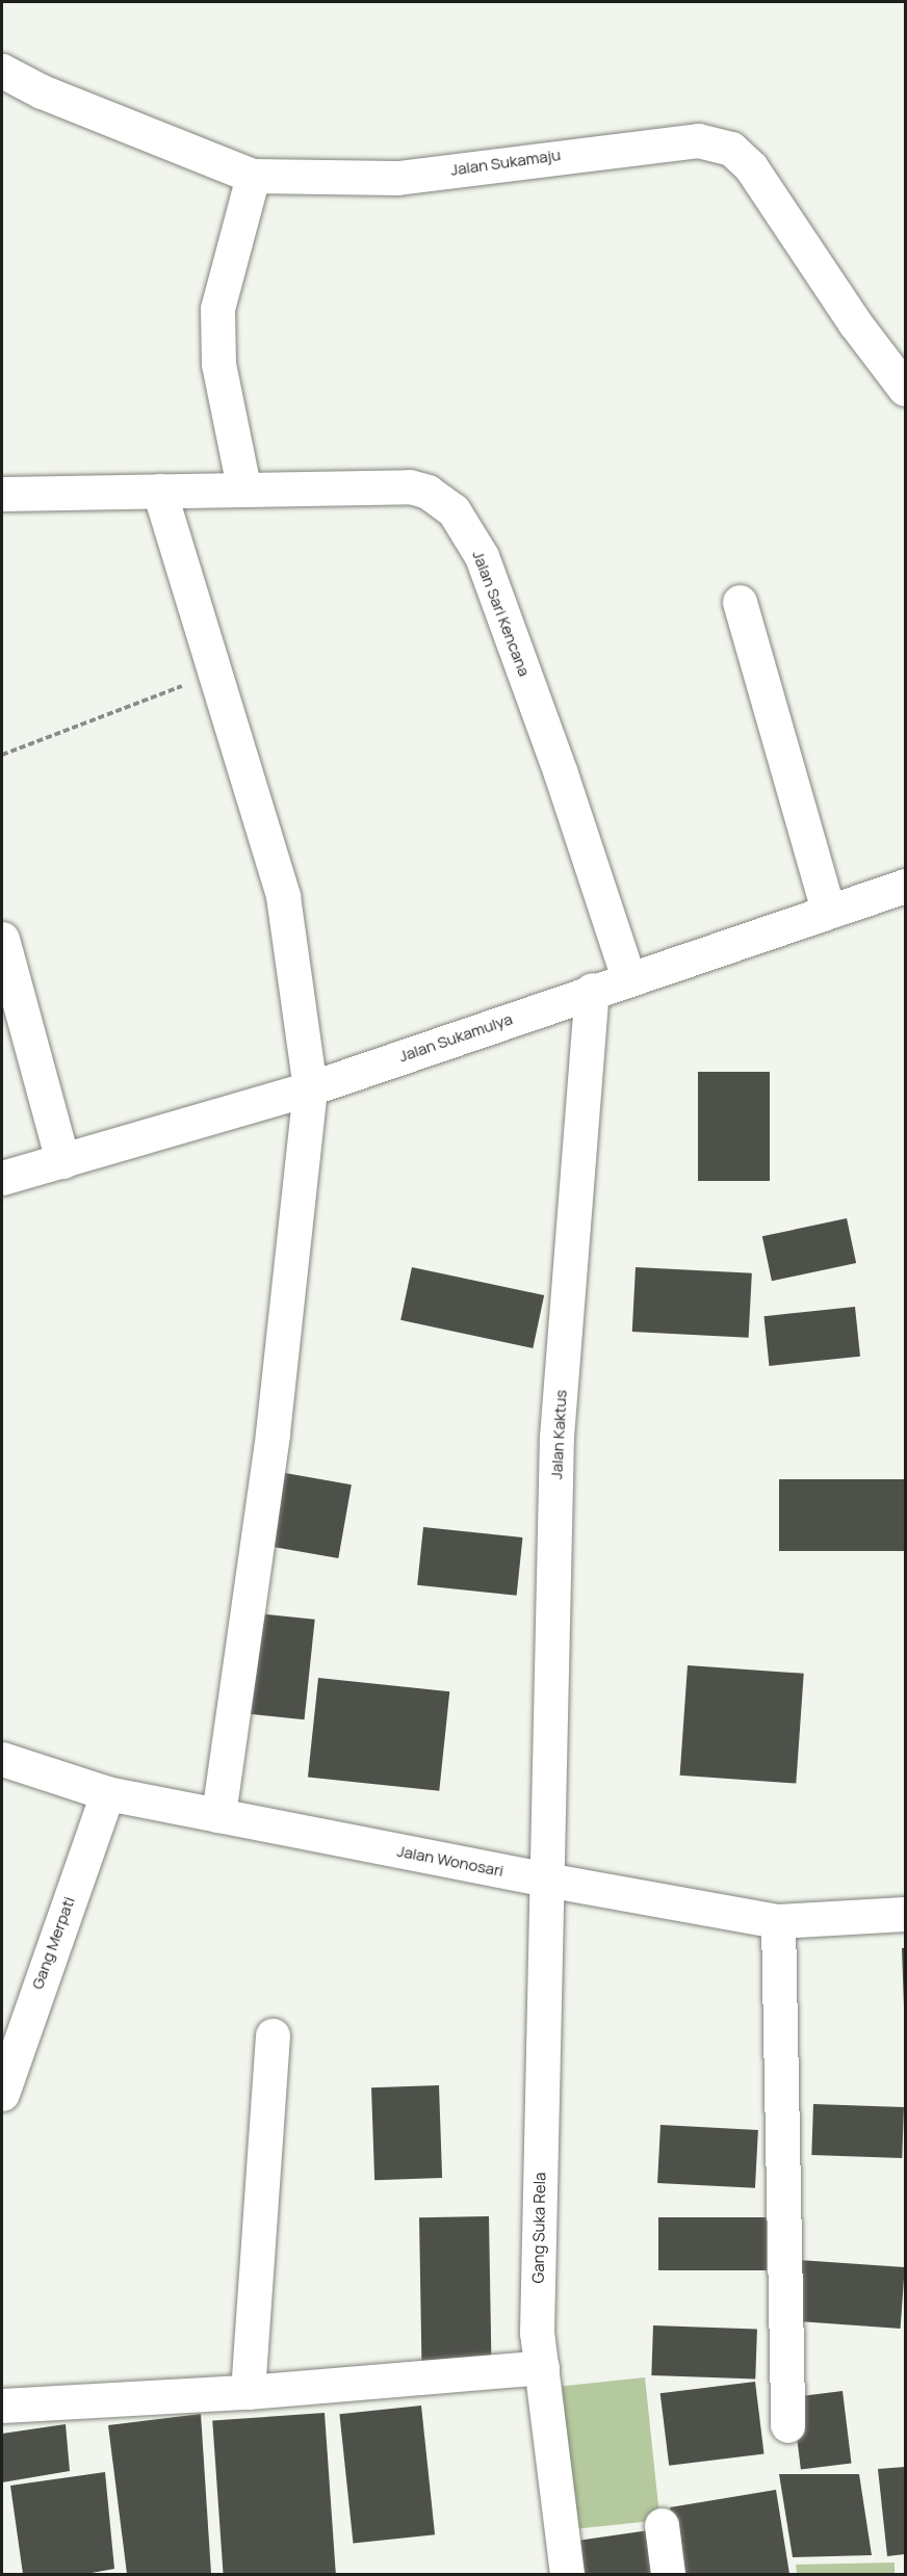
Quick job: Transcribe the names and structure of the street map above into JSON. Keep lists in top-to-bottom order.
{
  "streets": {
    "street": [
      "Jalan Sukamaju",
      "Jalan Sari Kencana",
      "Jalan Sukamulya",
      "Jalan Kaktus",
      "Jalan Wonosari",
      "Gang Merpati",
      "Gang Suka Rela"
    ]
  },
  "crossings": [
    ["Jalan Sari Kencana", "Jalan Sukamulya"],
    ["Jalan Sukamulya", "Jalan Kaktus"],
    ["Jalan Kaktus", "Jalan Wonosari"],
    ["Jalan Kaktus", "Gang Suka Rela"],
    ["Jalan Wonosari", "Gang Merpati"],
    ["Jalan Wonosari", "Gang Suka Rela"]
  ]
}
